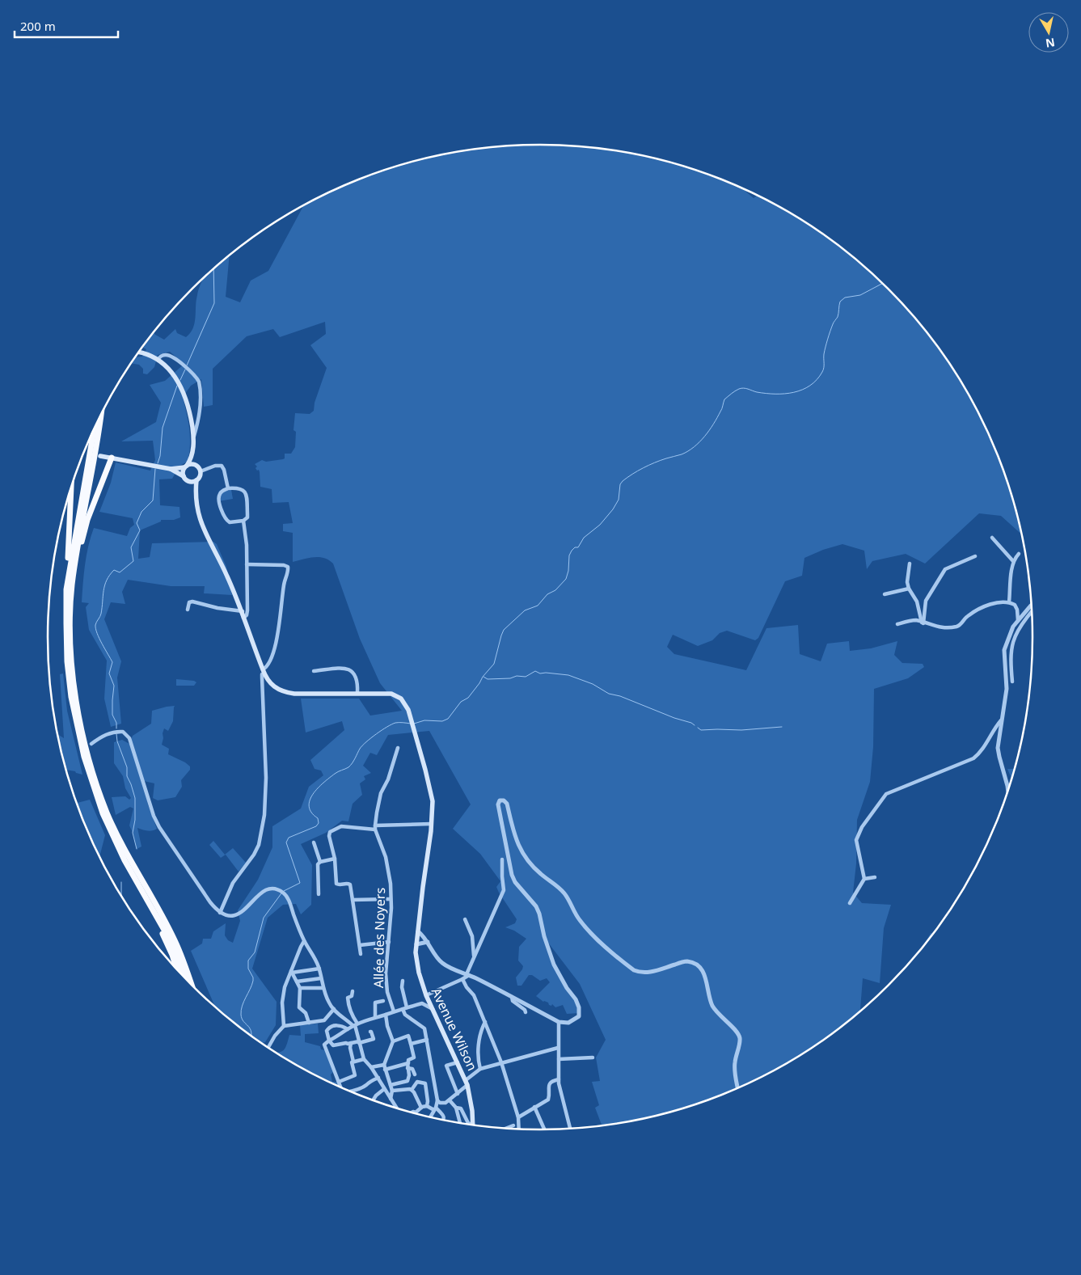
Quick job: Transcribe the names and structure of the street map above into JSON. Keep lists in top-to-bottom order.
{
  "streets": {
    "main road": ["Avenue Wilson"],
    "street": ["Allée des Noyers"]
  },
  "scale_bar": "200 m",
  "north": "bottom"
}
